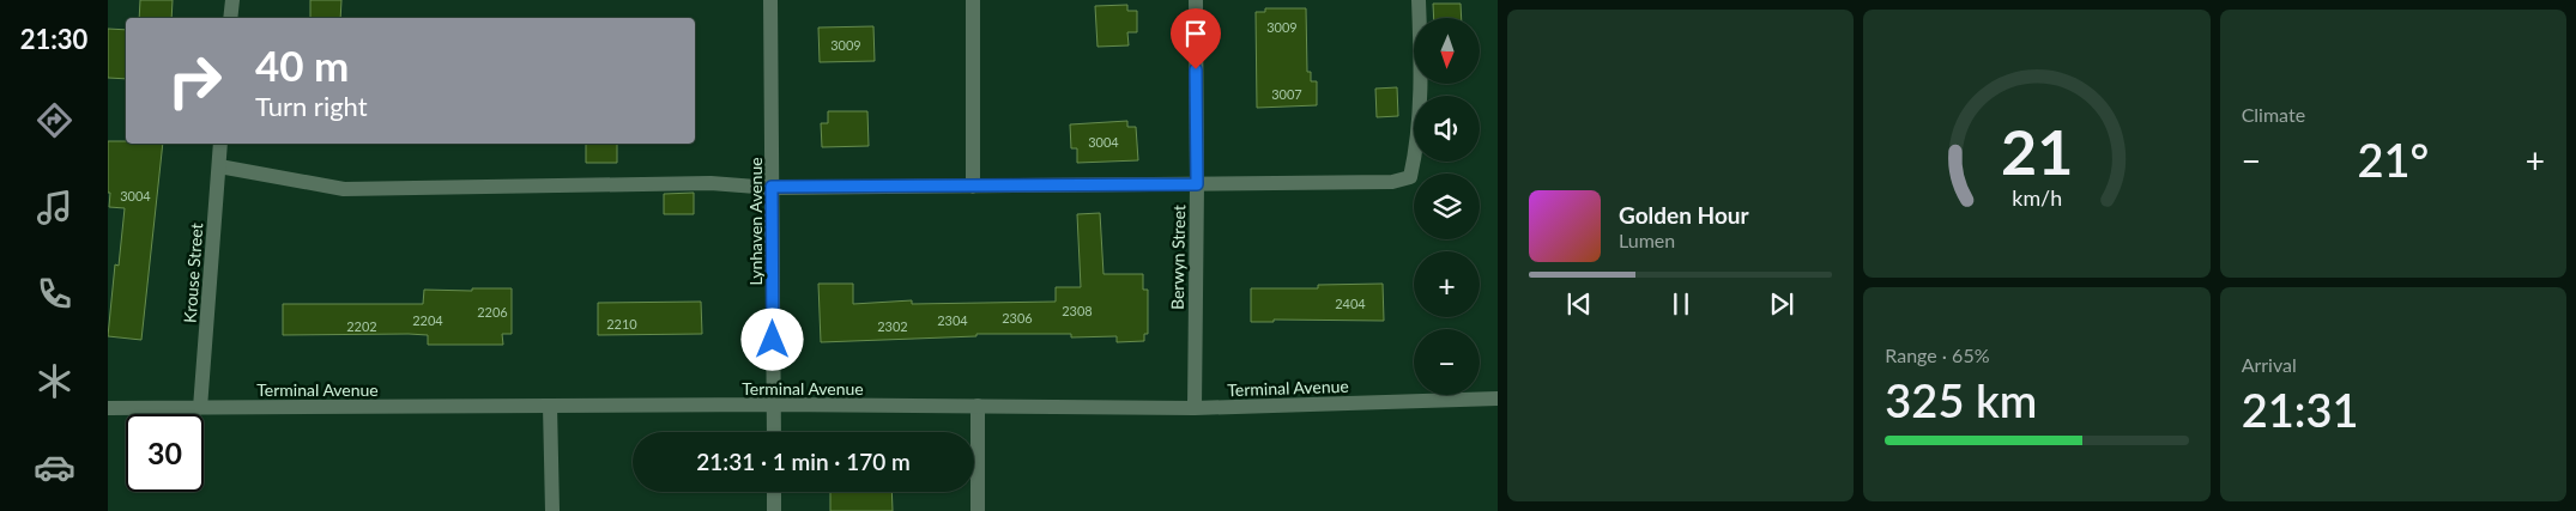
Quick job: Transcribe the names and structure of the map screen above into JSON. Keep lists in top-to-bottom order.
{
  "streets": {
    "street": [
      "Lynhaven Avenue",
      "Berwyn Street",
      "Krouse Street",
      "Terminal Avenue"
    ]
  },
  "crossings": [
    ["Lynhaven Avenue", "Terminal Avenue"],
    ["Berwyn Street", "Terminal Avenue"],
    ["Krouse Street", "Terminal Avenue"]
  ],
  "house_numbers": [
    "3009",
    "3009",
    "3007",
    "3004",
    "3004",
    "2404",
    "2308",
    "2206",
    "2306",
    "2204",
    "2304",
    "2210",
    "2202",
    "2302"
  ],
  "north": "bottom",
  "page": {
    "tabs": "21:30",
    "tile": [
      "Climate",
      ["Range · 65%", "325 km"],
      ["Arrival", "21:31"]
    ],
    "map_buttons": ["+", "−"],
    "turn": ["40 m", "Turn right"],
    "heat": ["−", "21°", "+"],
    "song": ["Golden Hour", "Lumen"],
    "limit": "30",
    "trip": "21:31 · 1 min · 170 m",
    "gauge": ["21", "km/h"]
  }
}
